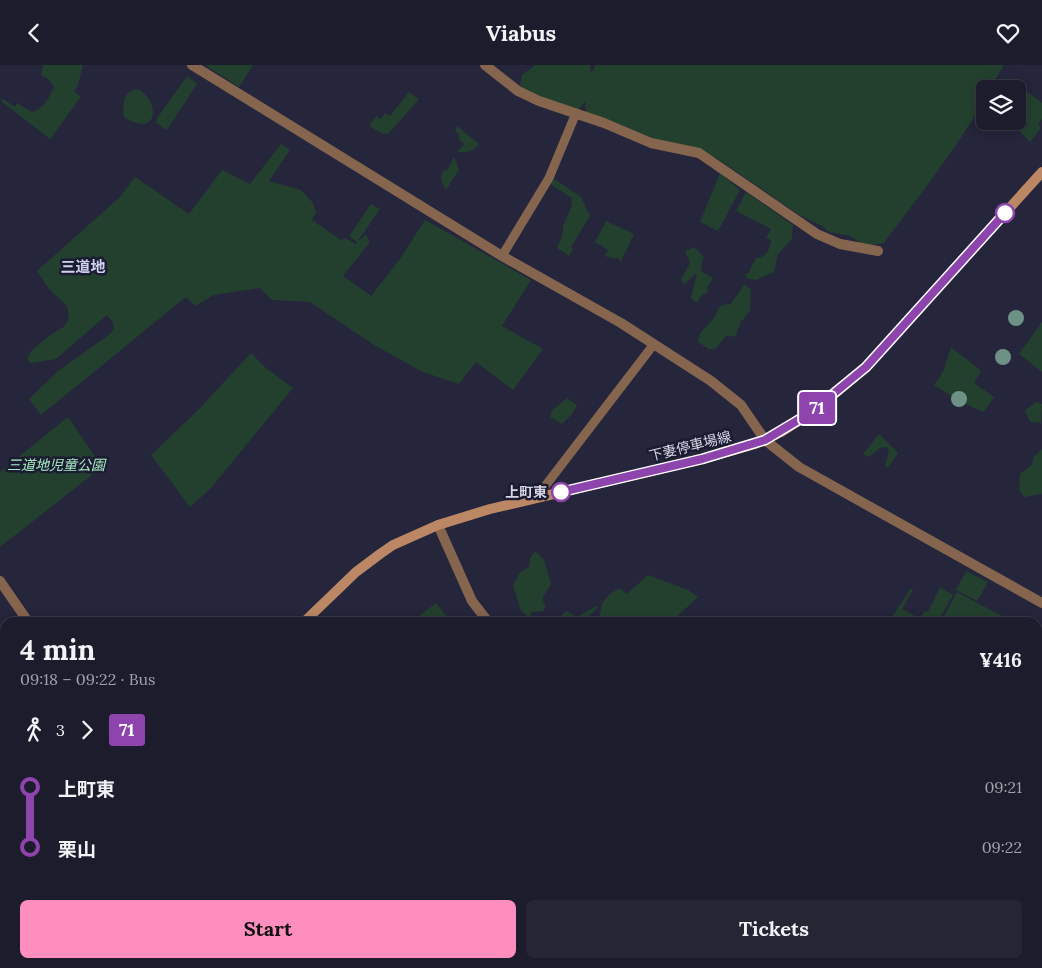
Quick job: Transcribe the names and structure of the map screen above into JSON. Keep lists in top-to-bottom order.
{
  "streets": {
    "main road": ["下妻停車場線"]
  },
  "districts": ["三道地"],
  "parks": ["三道地児童公園"],
  "places": ["上町東"],
  "lines": ["bus line 71"],
  "page": {
    "header": "Viabus",
    "on_map": "71",
    "heading": ["4 min", "09:18 – 09:22 · Bus", "¥416"],
    "legs": ["3", "71"],
    "list": [
      {
        "name": "上町東",
        "value": "09:21"
      },
      {
        "name": "栗山",
        "value": "09:22"
      }
    ],
    "buttons": ["Start", "Tickets"]
  }
}
